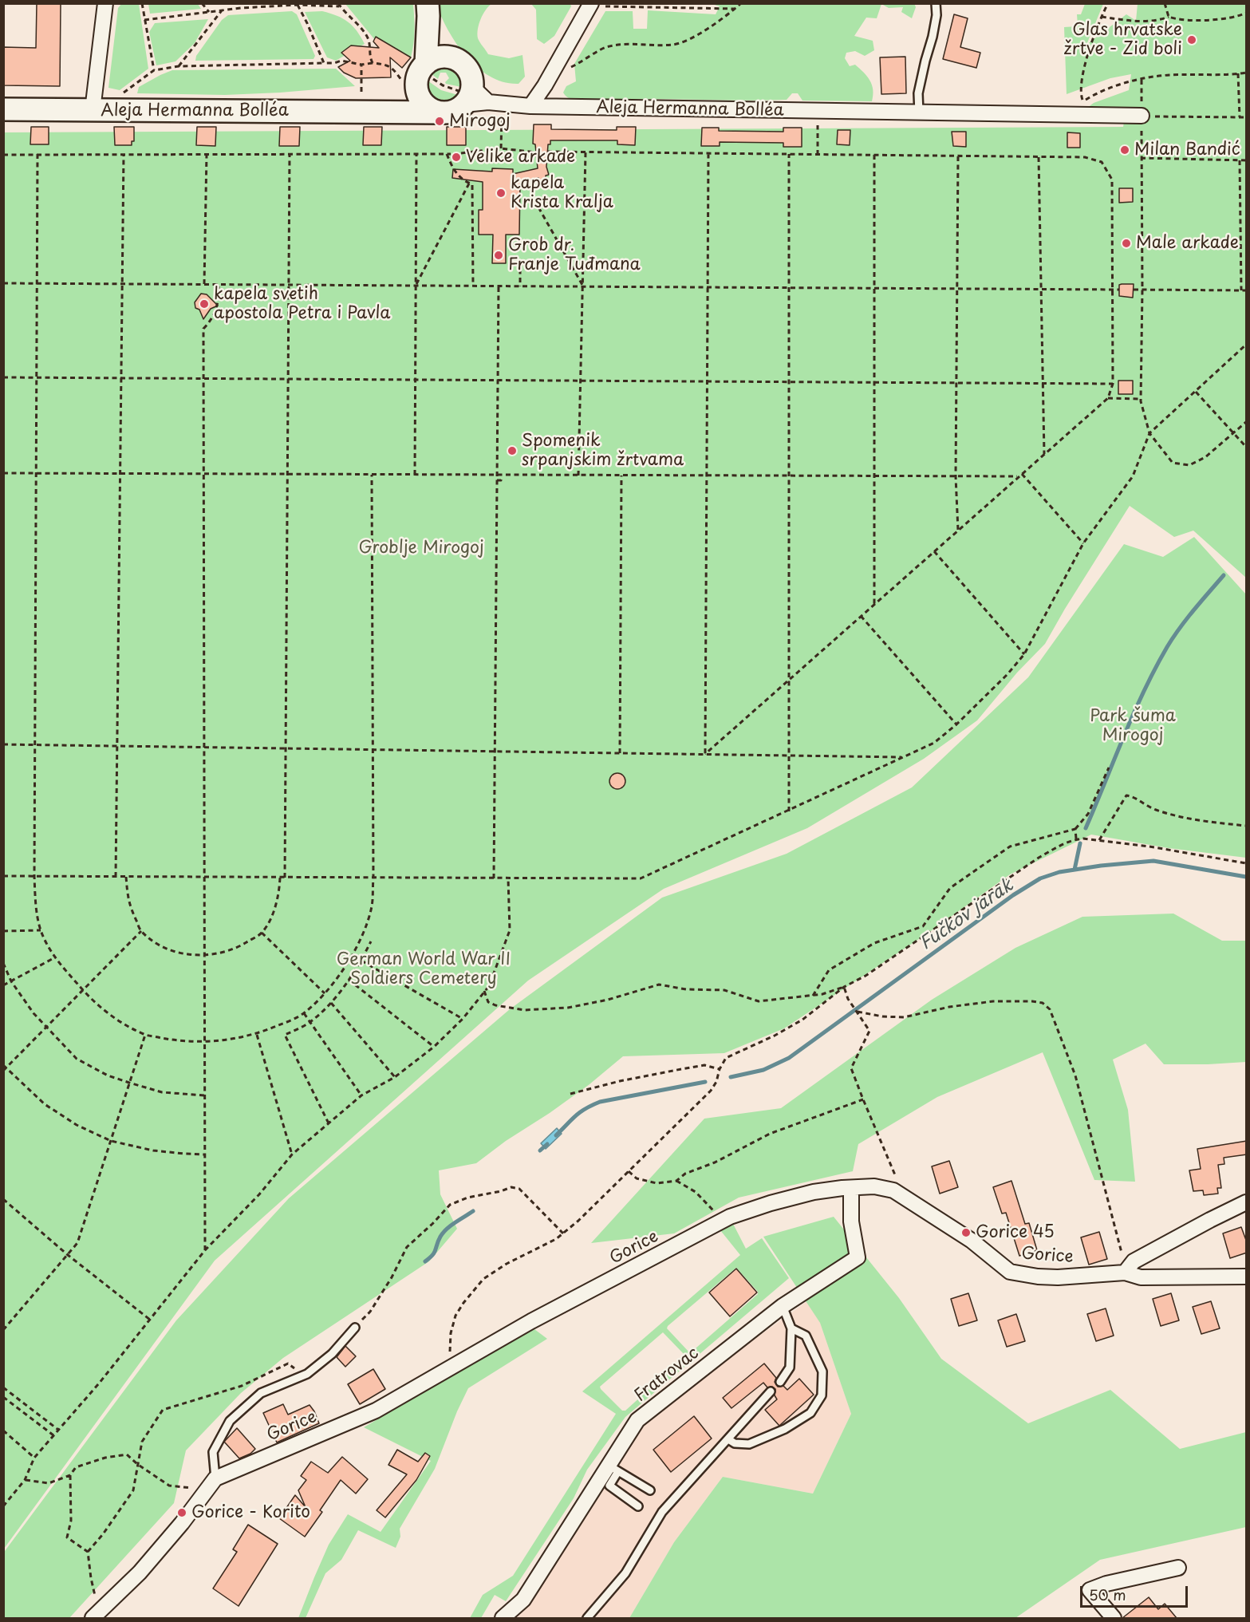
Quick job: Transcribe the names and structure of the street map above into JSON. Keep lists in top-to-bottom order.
{
  "streets": {
    "main road": ["Aleja Hermanna Bolléa"],
    "street": ["Gorice", "Fratrovac"]
  },
  "crossings": [
    ["Gorice", "Fratrovac"]
  ],
  "water": ["Fučkov jarak"],
  "parks": ["Groblje Mirogoj", "Park šuma Mirogoj", "German World War II Soldiers Cemetery"],
  "places": [
    "Glas hrvatske žrtve - Zid boli",
    "Mirogoj",
    "Milan Bandić",
    "Velike arkade",
    "kapela Krista Kralja",
    "Male arkade",
    "Grob dr. Franje Tuđmana",
    "kapela svetih apostola Petra i Pavla",
    "Spomenik srpanjskim žrtvama",
    "Gorice 45",
    "Gorice - Korito"
  ],
  "scale_bar": "50 m"
}
